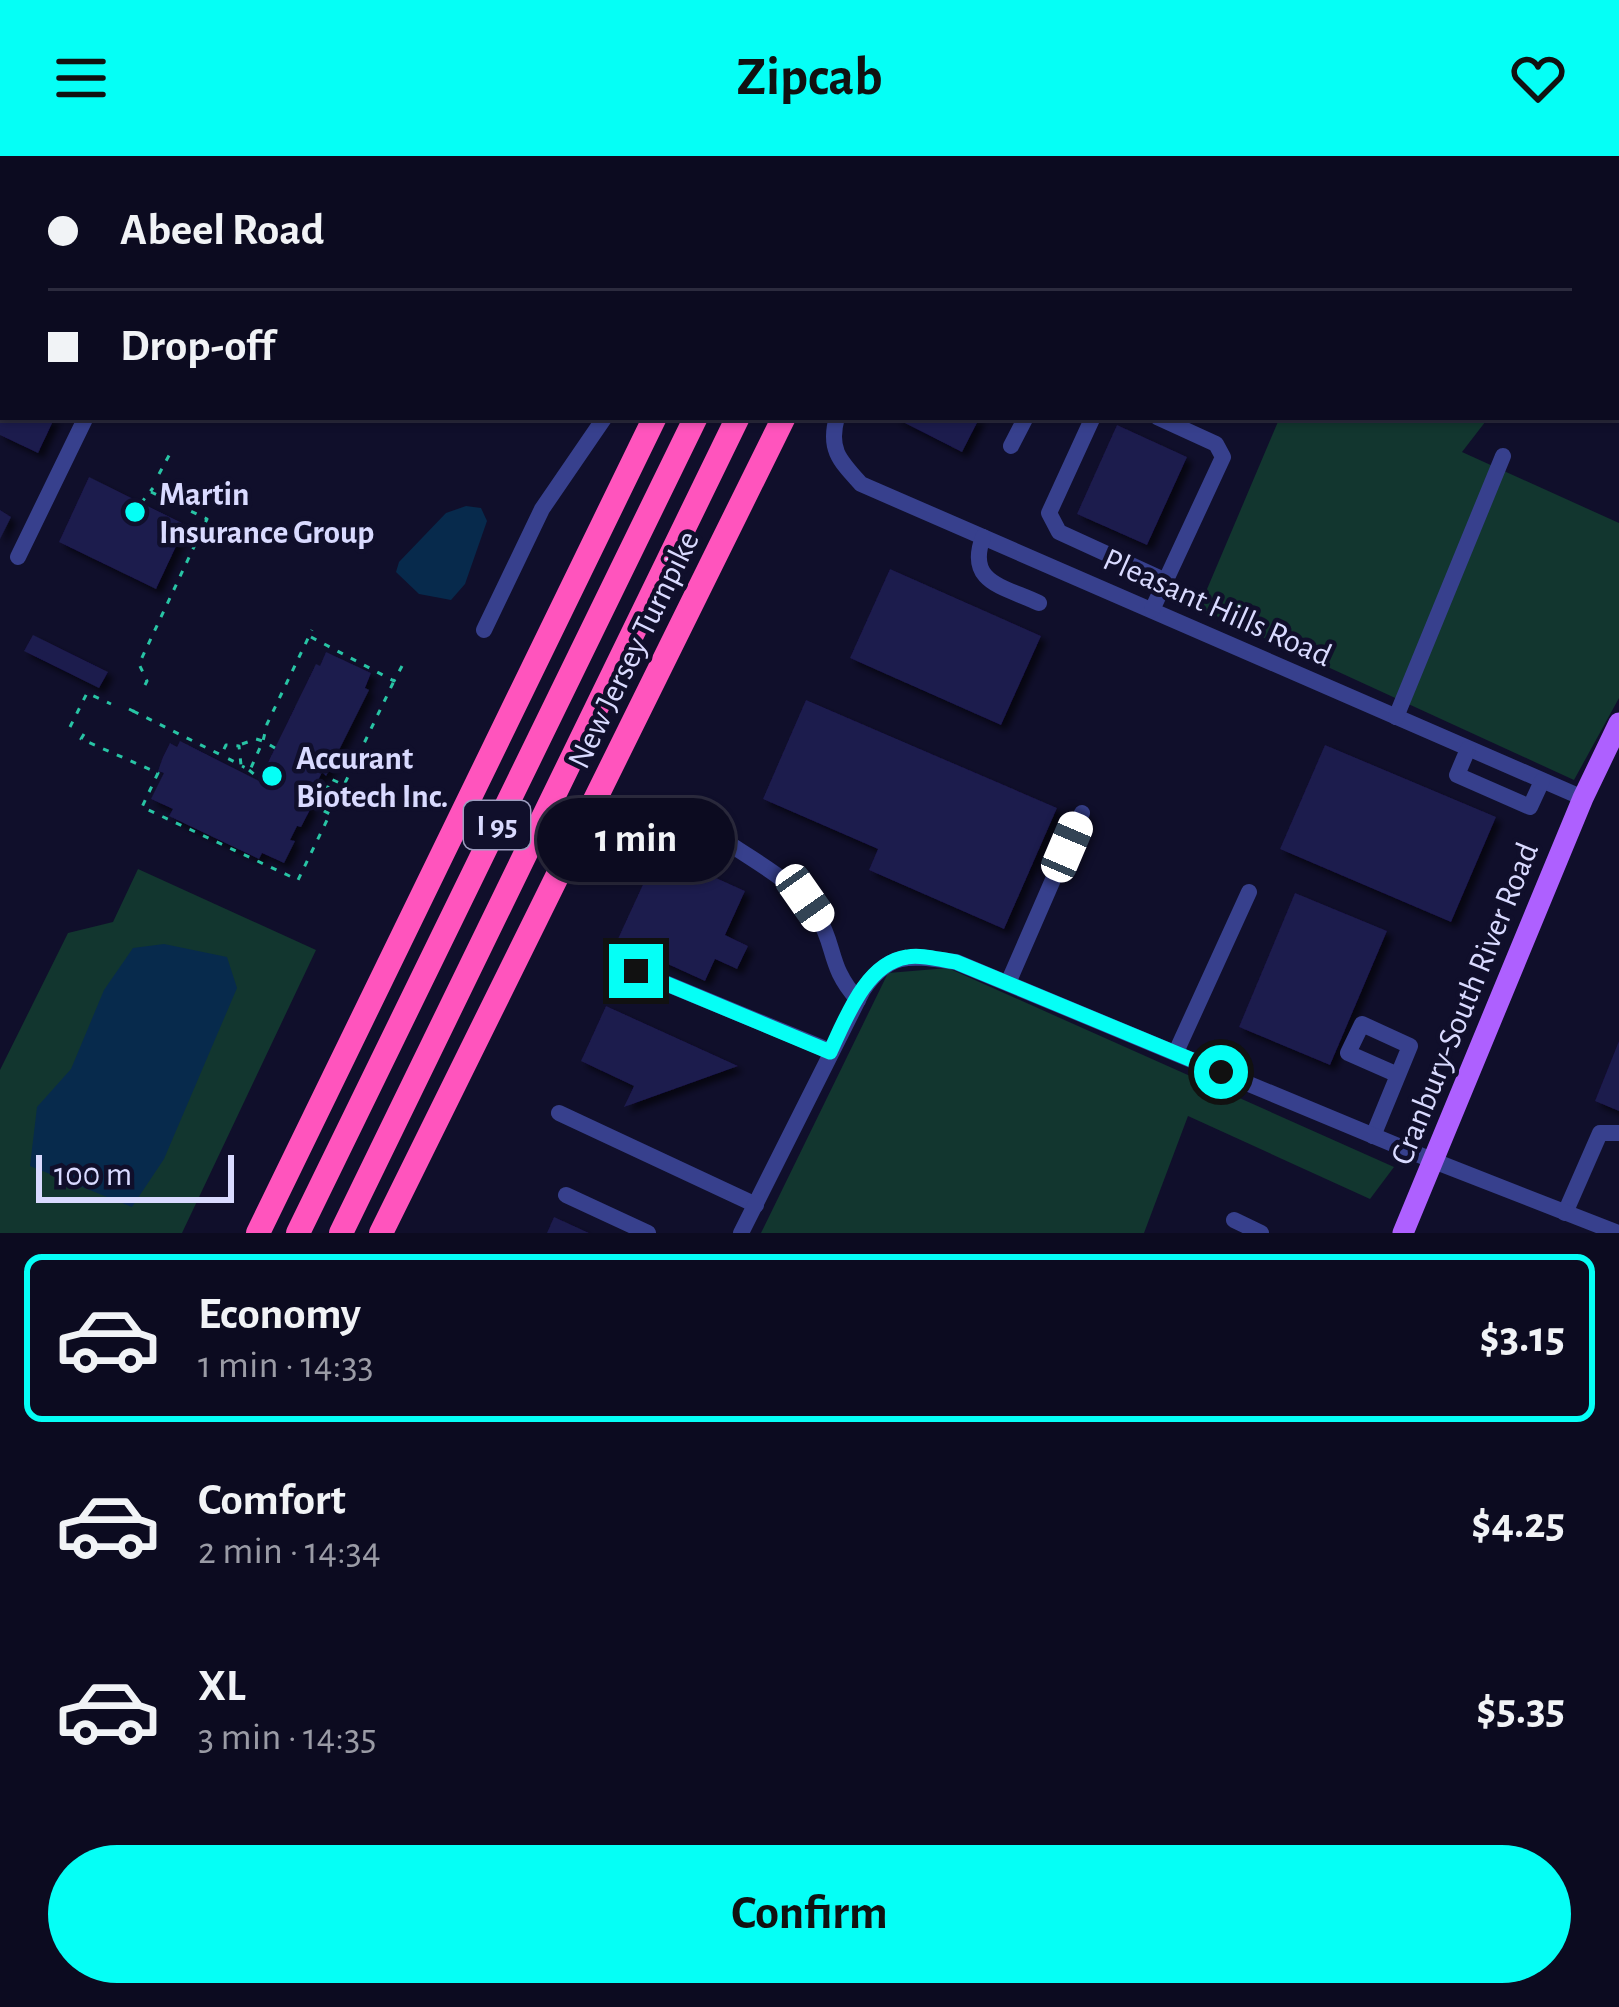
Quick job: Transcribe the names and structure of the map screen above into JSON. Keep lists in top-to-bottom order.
{
  "streets": {
    "highway": ["New Jersey Turnpike", "I 95"],
    "main road": ["Cranbury-South River Road"],
    "street": ["Pleasant Hills Road"]
  },
  "crossings": [
    ["Pleasant Hills Road", "Cranbury-South River Road"]
  ],
  "places": ["Martin Insurance Group", "Accurant Biotech Inc."],
  "scale_bar": "100 m",
  "page": {
    "header": "Zipcab",
    "banner": ["Abeel Road", "Drop-off"],
    "bubble": "1 min",
    "scale": "100 m",
    "list": [
      {
        "name": "Economy",
        "note": "1 min · 14:33",
        "value": "$3.15"
      },
      {
        "name": "Comfort",
        "note": "2 min · 14:34",
        "value": "$4.25"
      },
      {
        "name": "XL",
        "note": "3 min · 14:35",
        "value": "$5.35"
      }
    ],
    "buttons": "Confirm"
  }
}
